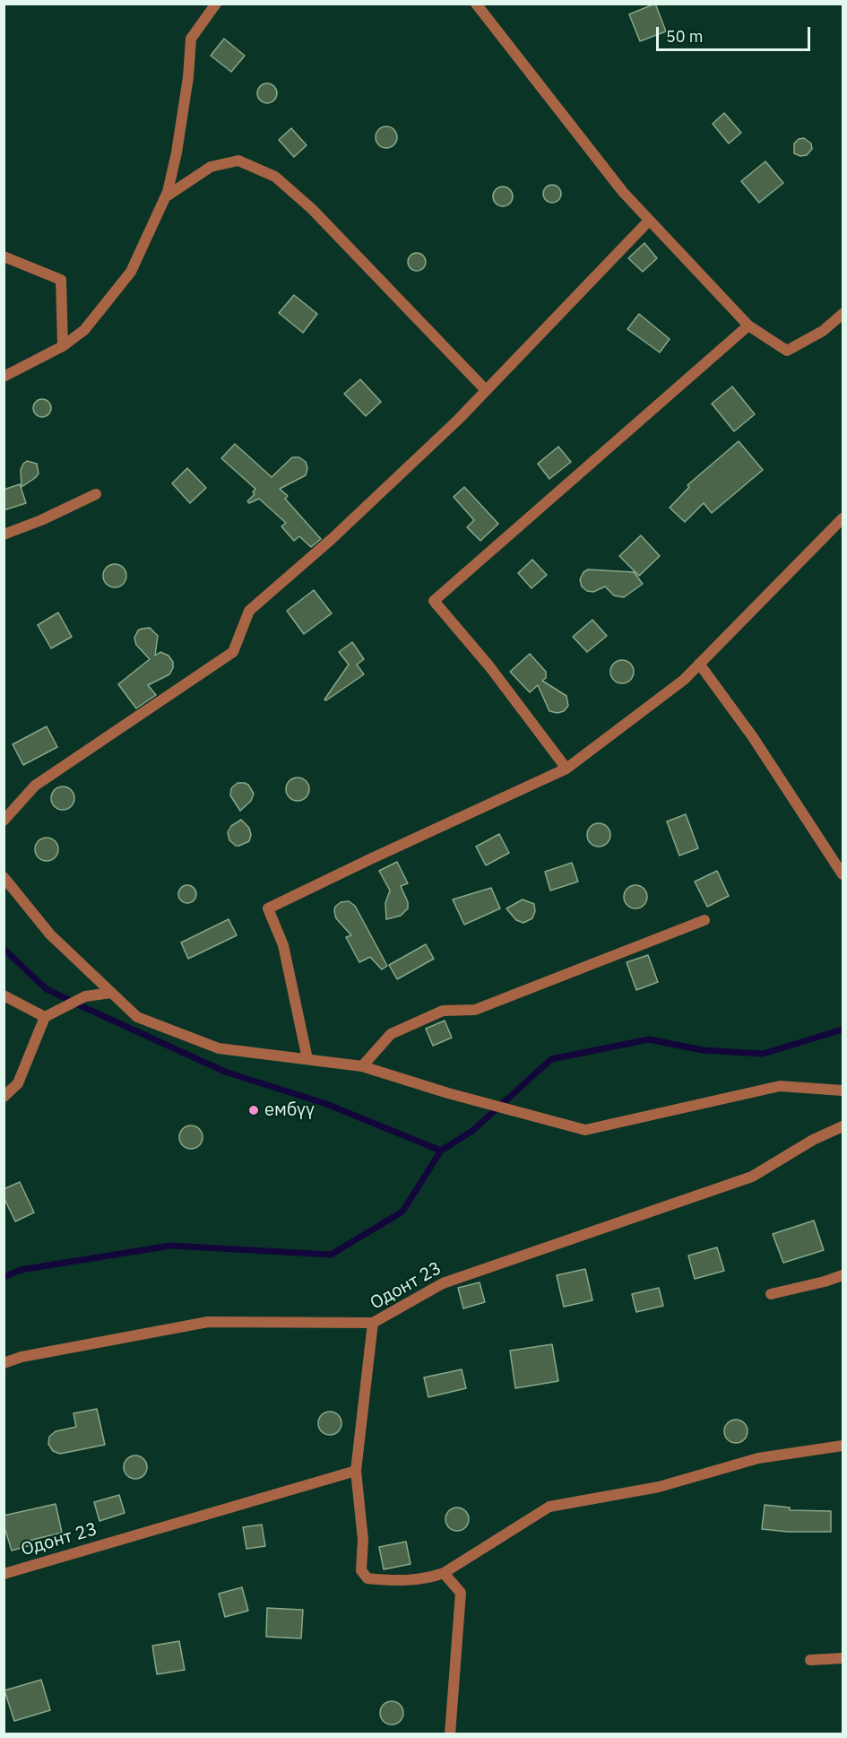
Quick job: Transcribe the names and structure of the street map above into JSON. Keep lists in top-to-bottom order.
{
  "streets": {
    "street": ["Одонт 23"]
  },
  "places": ["ембүү"],
  "scale_bar": "50 m"
}
